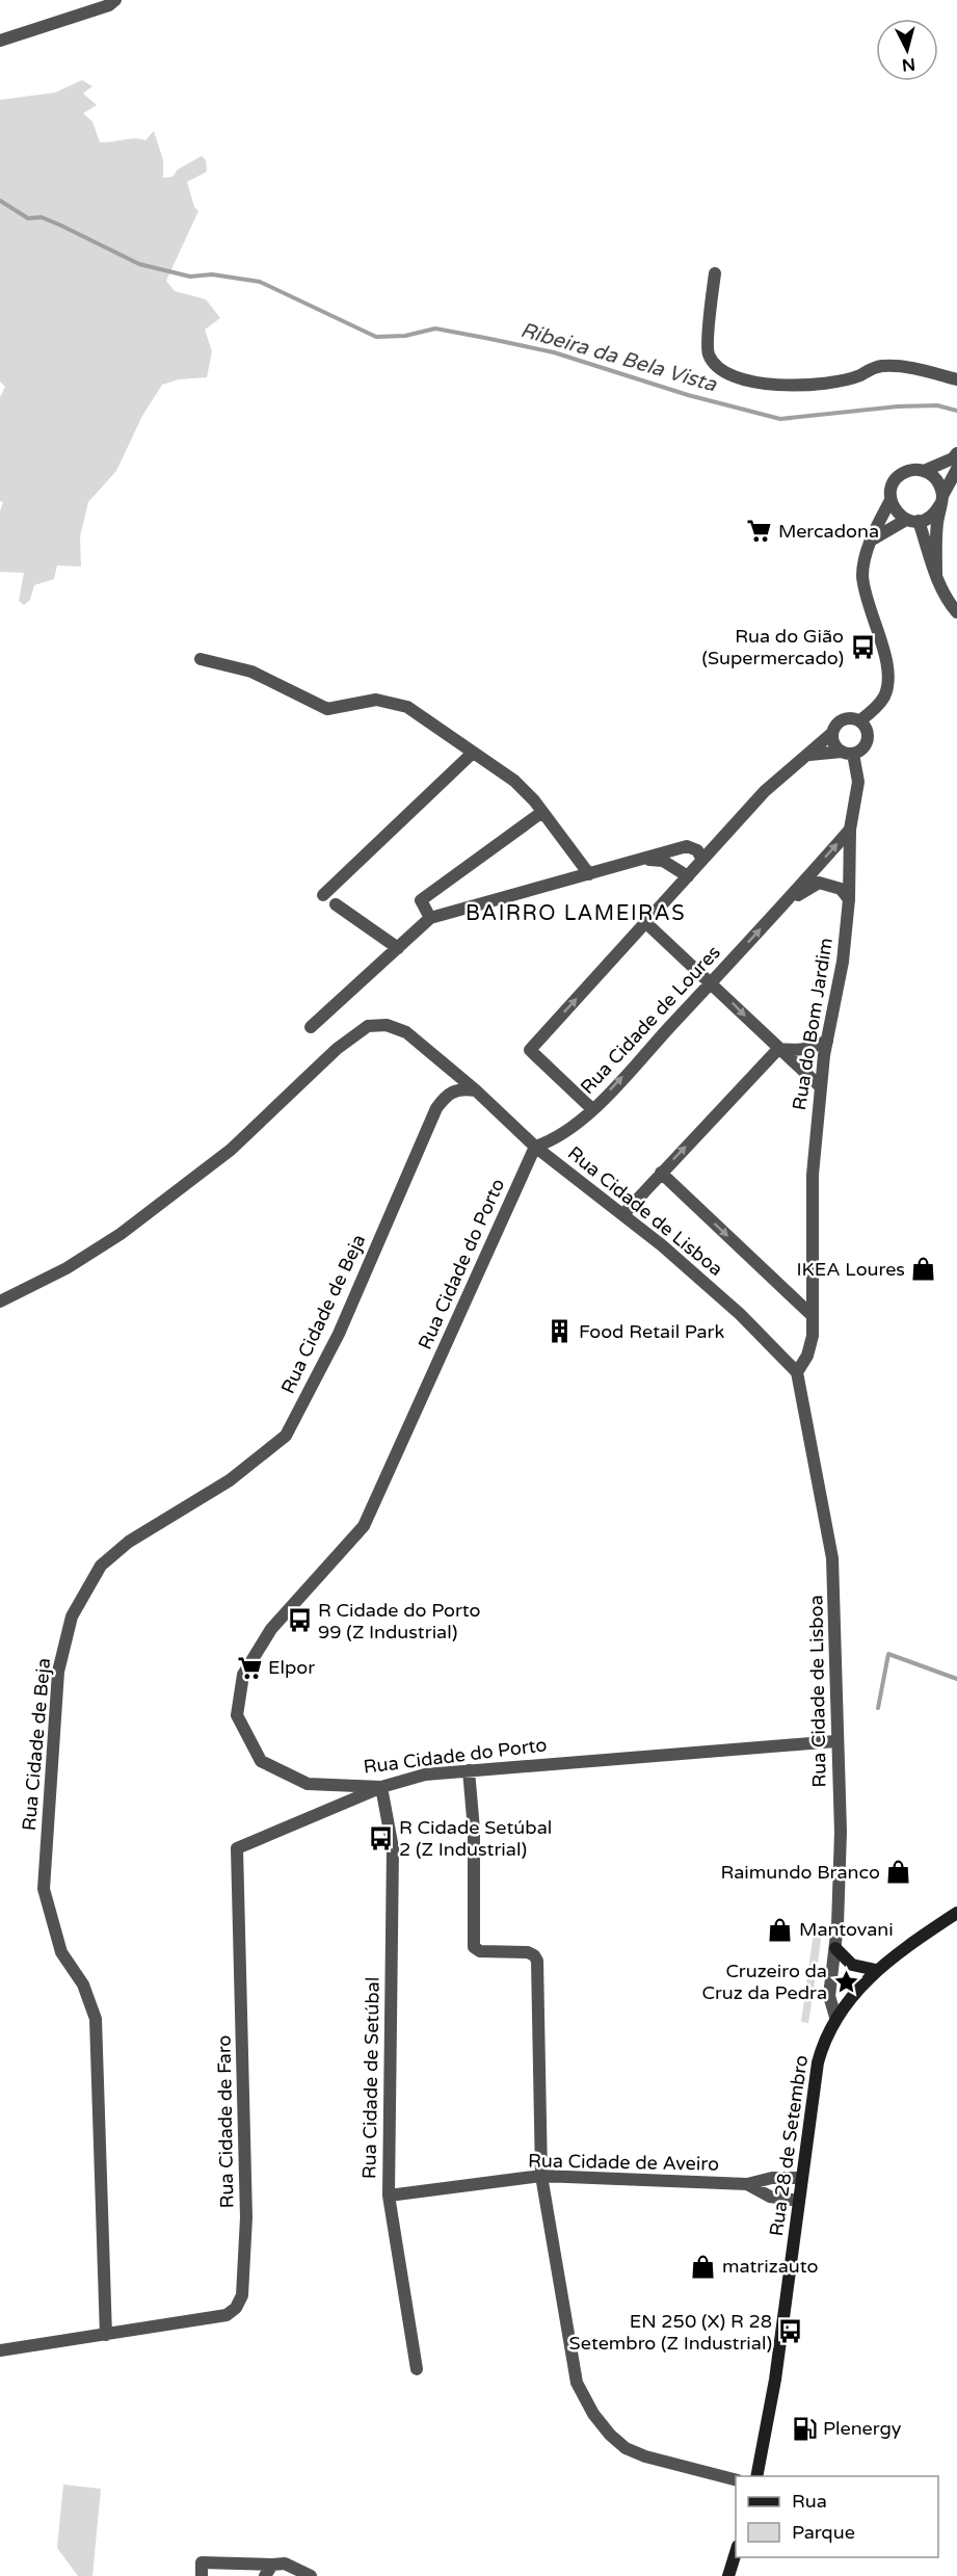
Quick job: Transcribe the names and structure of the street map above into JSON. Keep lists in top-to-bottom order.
{
  "streets": {
    "main road": ["Rua 28 de Setembro"],
    "street": [
      "Rua Cidade de Loures",
      "Rua do Bom Jardim",
      "Rua Cidade de Lisboa",
      "Rua Cidade do Porto",
      "Rua Cidade de Beja",
      "Rua Cidade de Setúbal",
      "Rua Cidade de Faro",
      "Rua Cidade de Aveiro"
    ]
  },
  "crossings": [
    ["Rua Cidade de Loures", "Rua Cidade de Lisboa"],
    ["Rua Cidade de Loures", "Rua Cidade do Porto"],
    ["Rua do Bom Jardim", "Rua Cidade de Lisboa"],
    ["Rua Cidade de Lisboa", "Rua Cidade do Porto"],
    ["Rua Cidade de Lisboa", "Rua Cidade de Beja"],
    ["Rua Cidade de Lisboa", "Rua 28 de Setembro"],
    ["Rua Cidade do Porto", "Rua Cidade de Setúbal"],
    ["Rua Cidade do Porto", "Rua Cidade de Faro"],
    ["Rua Cidade de Beja", "Rua Cidade de Faro"],
    ["Rua Cidade de Setúbal", "Rua Cidade de Faro"],
    ["Rua Cidade de Setúbal", "Rua Cidade de Aveiro"]
  ],
  "districts": ["BAIRRO LAMEIRAS"],
  "water": ["Ribeira da Bela Vista"],
  "places": {
    "supermarket": ["Mercadona", "Elpor"],
    "bus stop": [
      "Rua do Gião (Supermercado)",
      "R Cidade do Porto 99 (Z Industrial)",
      "R Cidade Setúbal 2 (Z Industrial)",
      "EN 250 (X) R 28 Setembro (Z Industrial)"
    ],
    "shop": [
      "IKEA Loures",
      "Raimundo Branco",
      "Mantovani",
      "matrizauto"
    ],
    "building": ["Food Retail Park"],
    "place": ["Cruzeiro da Cruz da Pedra"],
    "fuel station": ["Plenergy"]
  },
  "legend": ["Rua", "Parque"],
  "north": "bottom"
}
